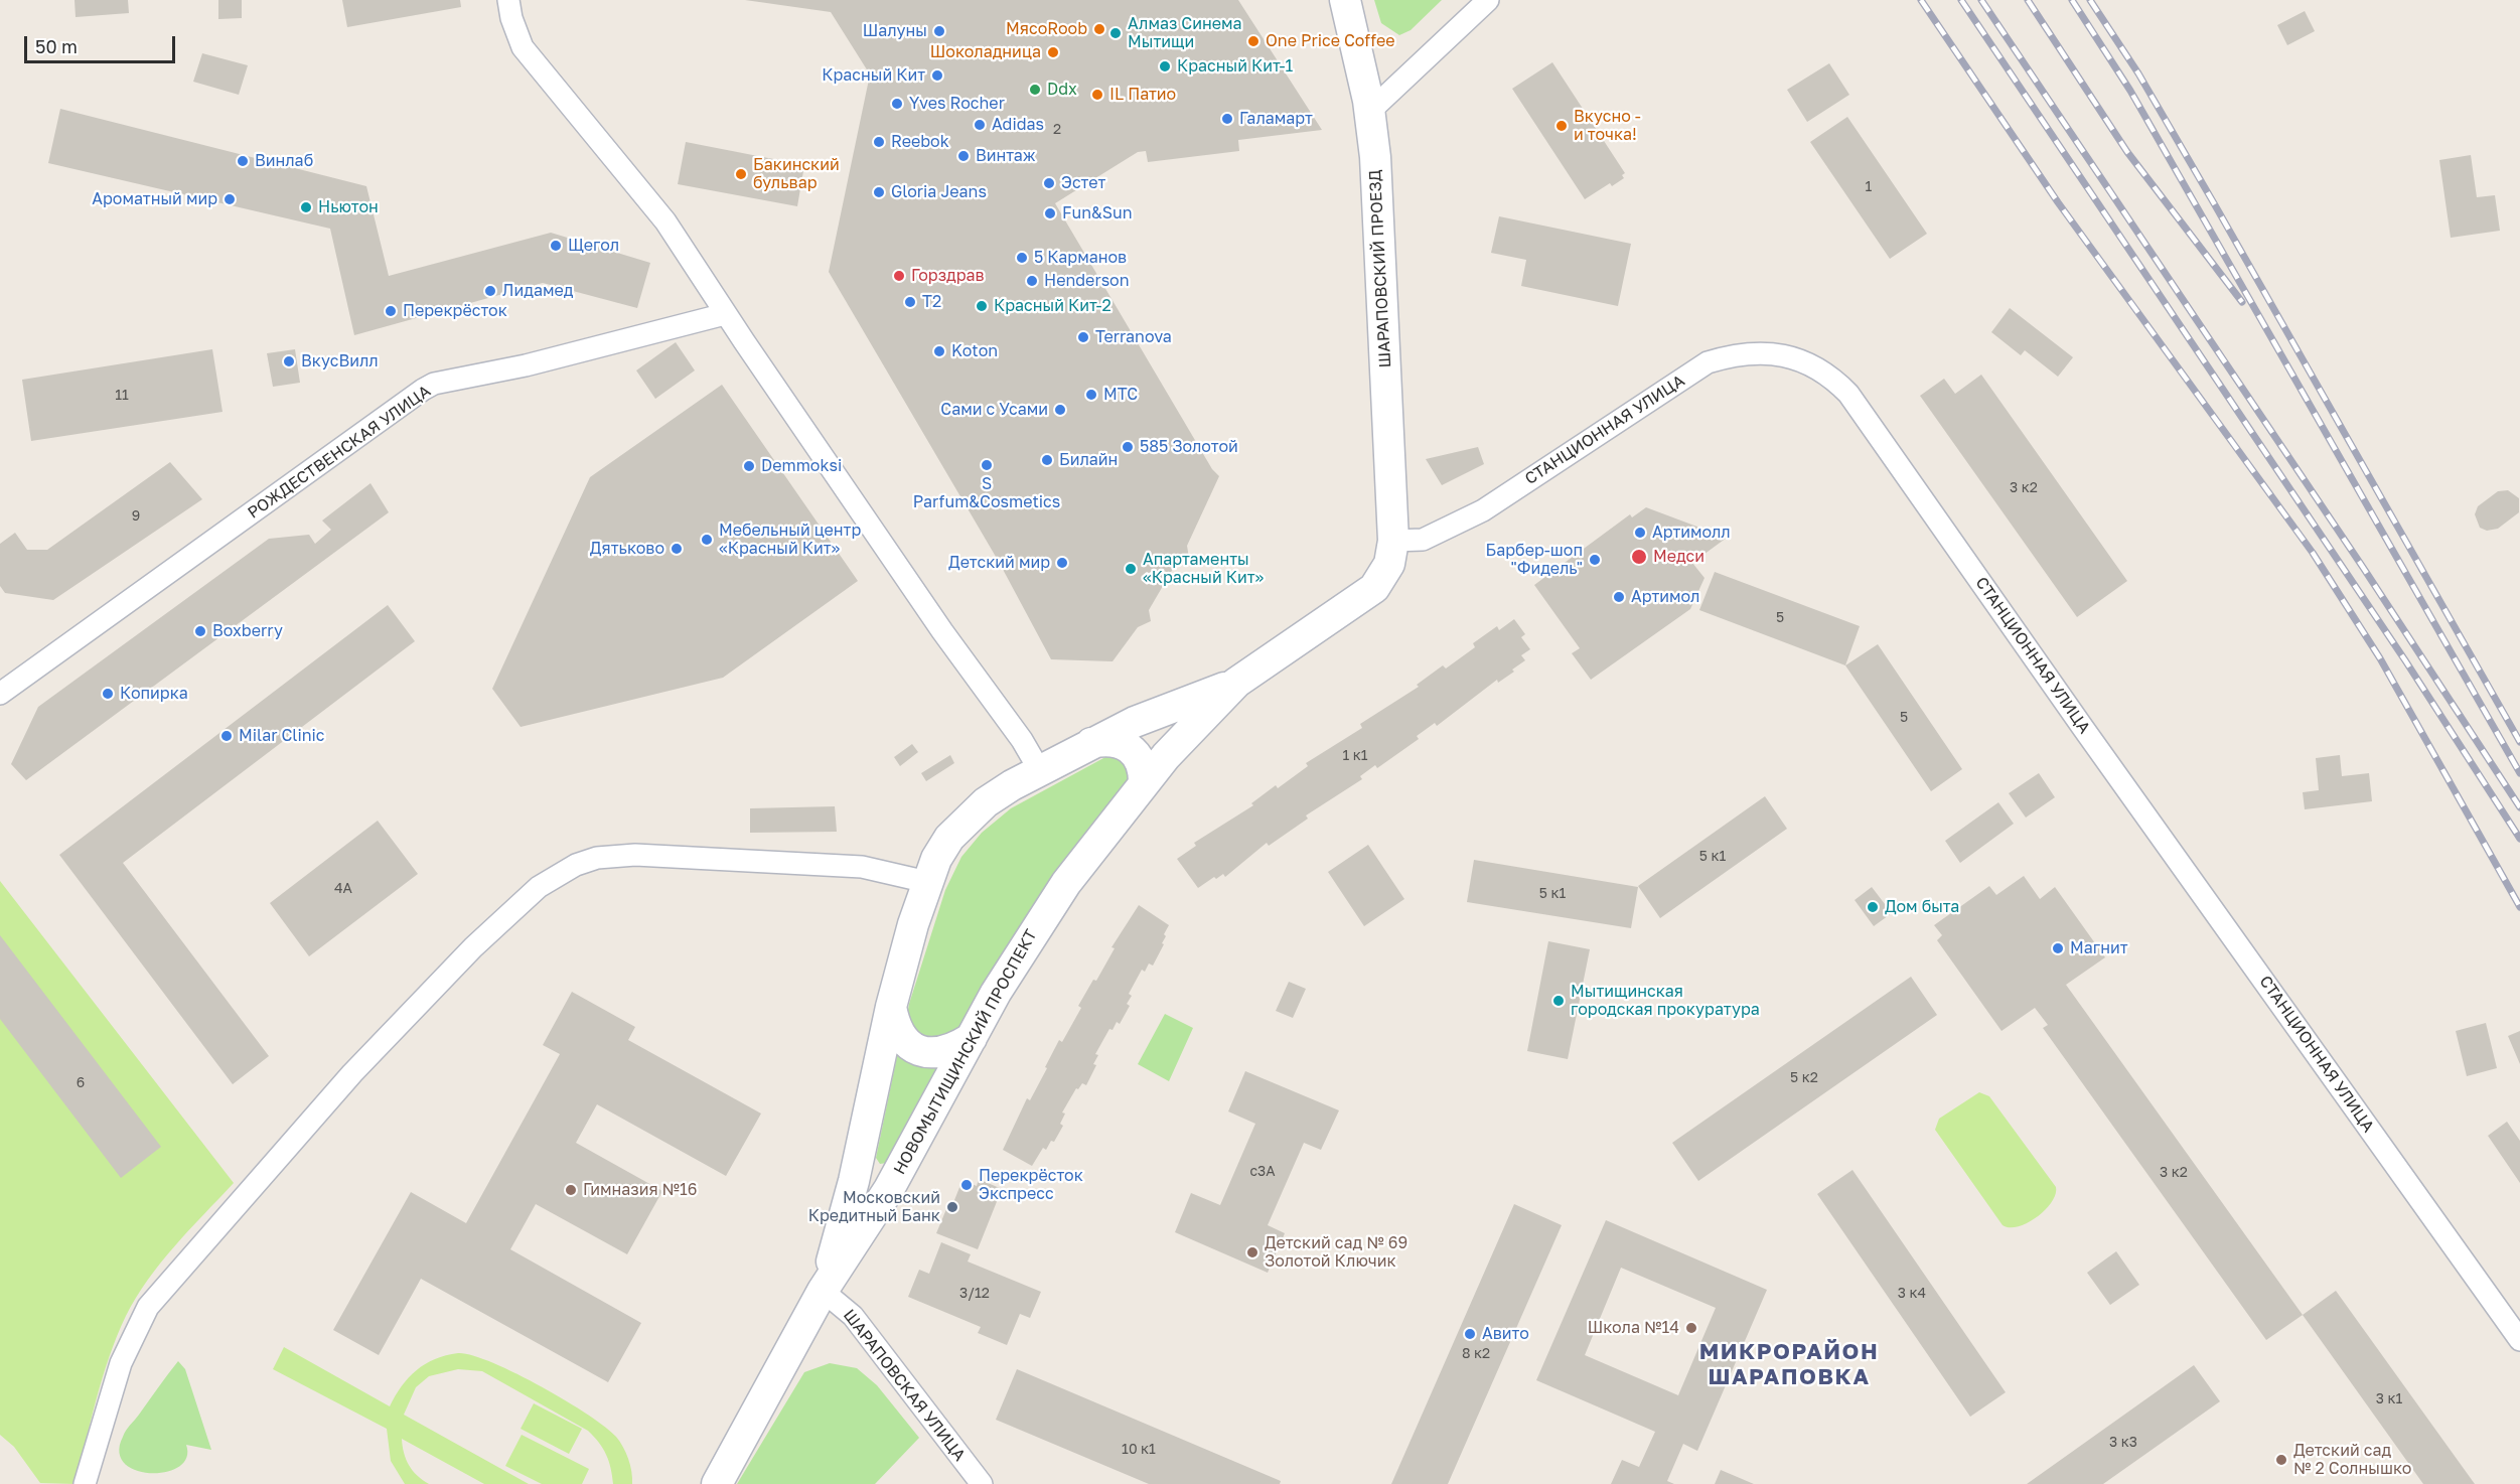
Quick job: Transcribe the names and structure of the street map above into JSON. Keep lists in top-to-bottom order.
{
  "streets": {
    "main road": ["ШАРАПОВСКИЙ ПРОЕЗД", "НОВОМЫТИЩИНСКИЙ ПРОСПЕКТ"],
    "street": ["СТАНЦИОННАЯ УЛИЦА", "РОЖДЕСТВЕНСКАЯ УЛИЦА", "ШАРАПОВСКАЯ УЛИЦА"]
  },
  "crossings": [
    ["ШАРАПОВСКИЙ ПРОЕЗД", "СТАНЦИОННАЯ УЛИЦА"],
    ["ШАРАПОВСКИЙ ПРОЕЗД", "НОВОМЫТИЩИНСКИЙ ПРОСПЕКТ"],
    ["СТАНЦИОННАЯ УЛИЦА", "НОВОМЫТИЩИНСКИЙ ПРОСПЕКТ"],
    ["НОВОМЫТИЩИНСКИЙ ПРОСПЕКТ", "ШАРАПОВСКАЯ УЛИЦА"]
  ],
  "districts": ["МИКРОРАЙОН ШАРАПОВКА"],
  "places": [
    "МясоRoob",
    "Шалуны",
    "Алмаз Синема Мытищи",
    "One Price Coffee",
    "Шоколадница",
    "Красный Кит-1",
    "Красный Кит",
    "Ddx",
    "IL Патио",
    "Yves Rocher",
    "Галамарт",
    "Adidas",
    "Вкусно - и точка!",
    "Reebok",
    "Винтаж",
    "Винлаб",
    "Бакинский бульвар",
    "Эстет",
    "Gloria Jeans",
    "Ароматный мир",
    "Ньютон",
    "Fun&Sun",
    "Щегол",
    "5 Карманов",
    "Горздрав",
    "Henderson",
    "Лидамед",
    "T2",
    "Красный Кит-2",
    "Перекрёсток",
    "Terranova",
    "Koton",
    "ВкусВилл",
    "МТС",
    "Сами с Усами",
    "585 Золотой",
    "Билайн",
    "S Parfum&Cosmetics",
    "Demmoksi",
    "Артимолл",
    "Мебельный центр «Красный Кит»",
    "Дятьково",
    "Медси",
    "Барбер-шоп \"Фидель\"",
    "Детский мир",
    "Апартаменты «Красный Кит»",
    "Артимол",
    "Boxberry",
    "Копирка",
    "Milar Clinic",
    "Дом быта",
    "Магнит",
    "Мытищинская городская прокуратура",
    "Перекрёсток Экспресс",
    "Гимназия №16",
    "Московский Кредитный Банк",
    "Детский сад № 69 Золотой Ключик",
    "Школа №14",
    "Авито",
    "Детский сад № 2 Солнышко"
  ],
  "house_numbers": [
    "2",
    "1",
    "11",
    "3 к2",
    "9",
    "5",
    "5",
    "1 к1",
    "5 к1",
    "4А",
    "5 к1",
    "5 к2",
    "6",
    "с3А",
    "3 к2",
    "3/12",
    "3 к4",
    "8 к2",
    "3 к1",
    "3 к3",
    "10 к1"
  ],
  "scale_bar": "50 m"
}
